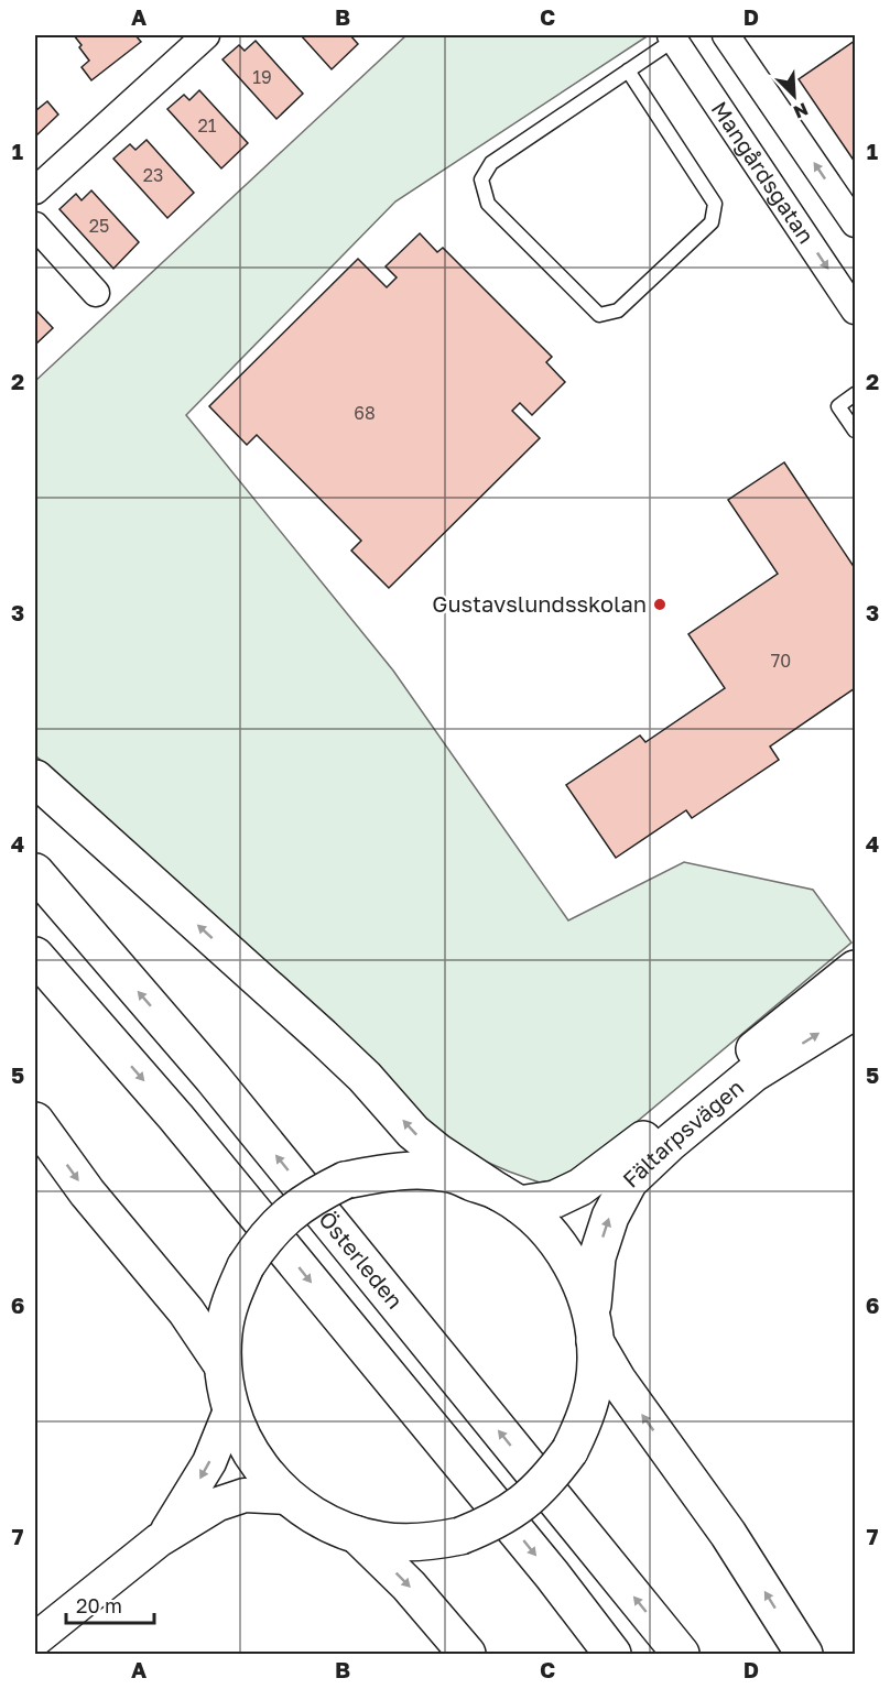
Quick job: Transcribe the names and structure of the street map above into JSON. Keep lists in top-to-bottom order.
{
  "streets": {
    "main road": ["Fältarpsvägen", "Österleden"],
    "street": ["Mangårdsgatan"]
  },
  "places": ["Gustavslundsskolan"],
  "house_numbers": [
    "19",
    "21",
    "23",
    "25",
    "68",
    "70"
  ],
  "scale_bar": "20 m",
  "north": "bottom right",
  "grid": {
    "columns": [
      "A",
      "B",
      "C",
      "D"
    ],
    "rows": [
      "1",
      "2",
      "3",
      "4",
      "5",
      "6",
      "7"
    ]
  }
}
